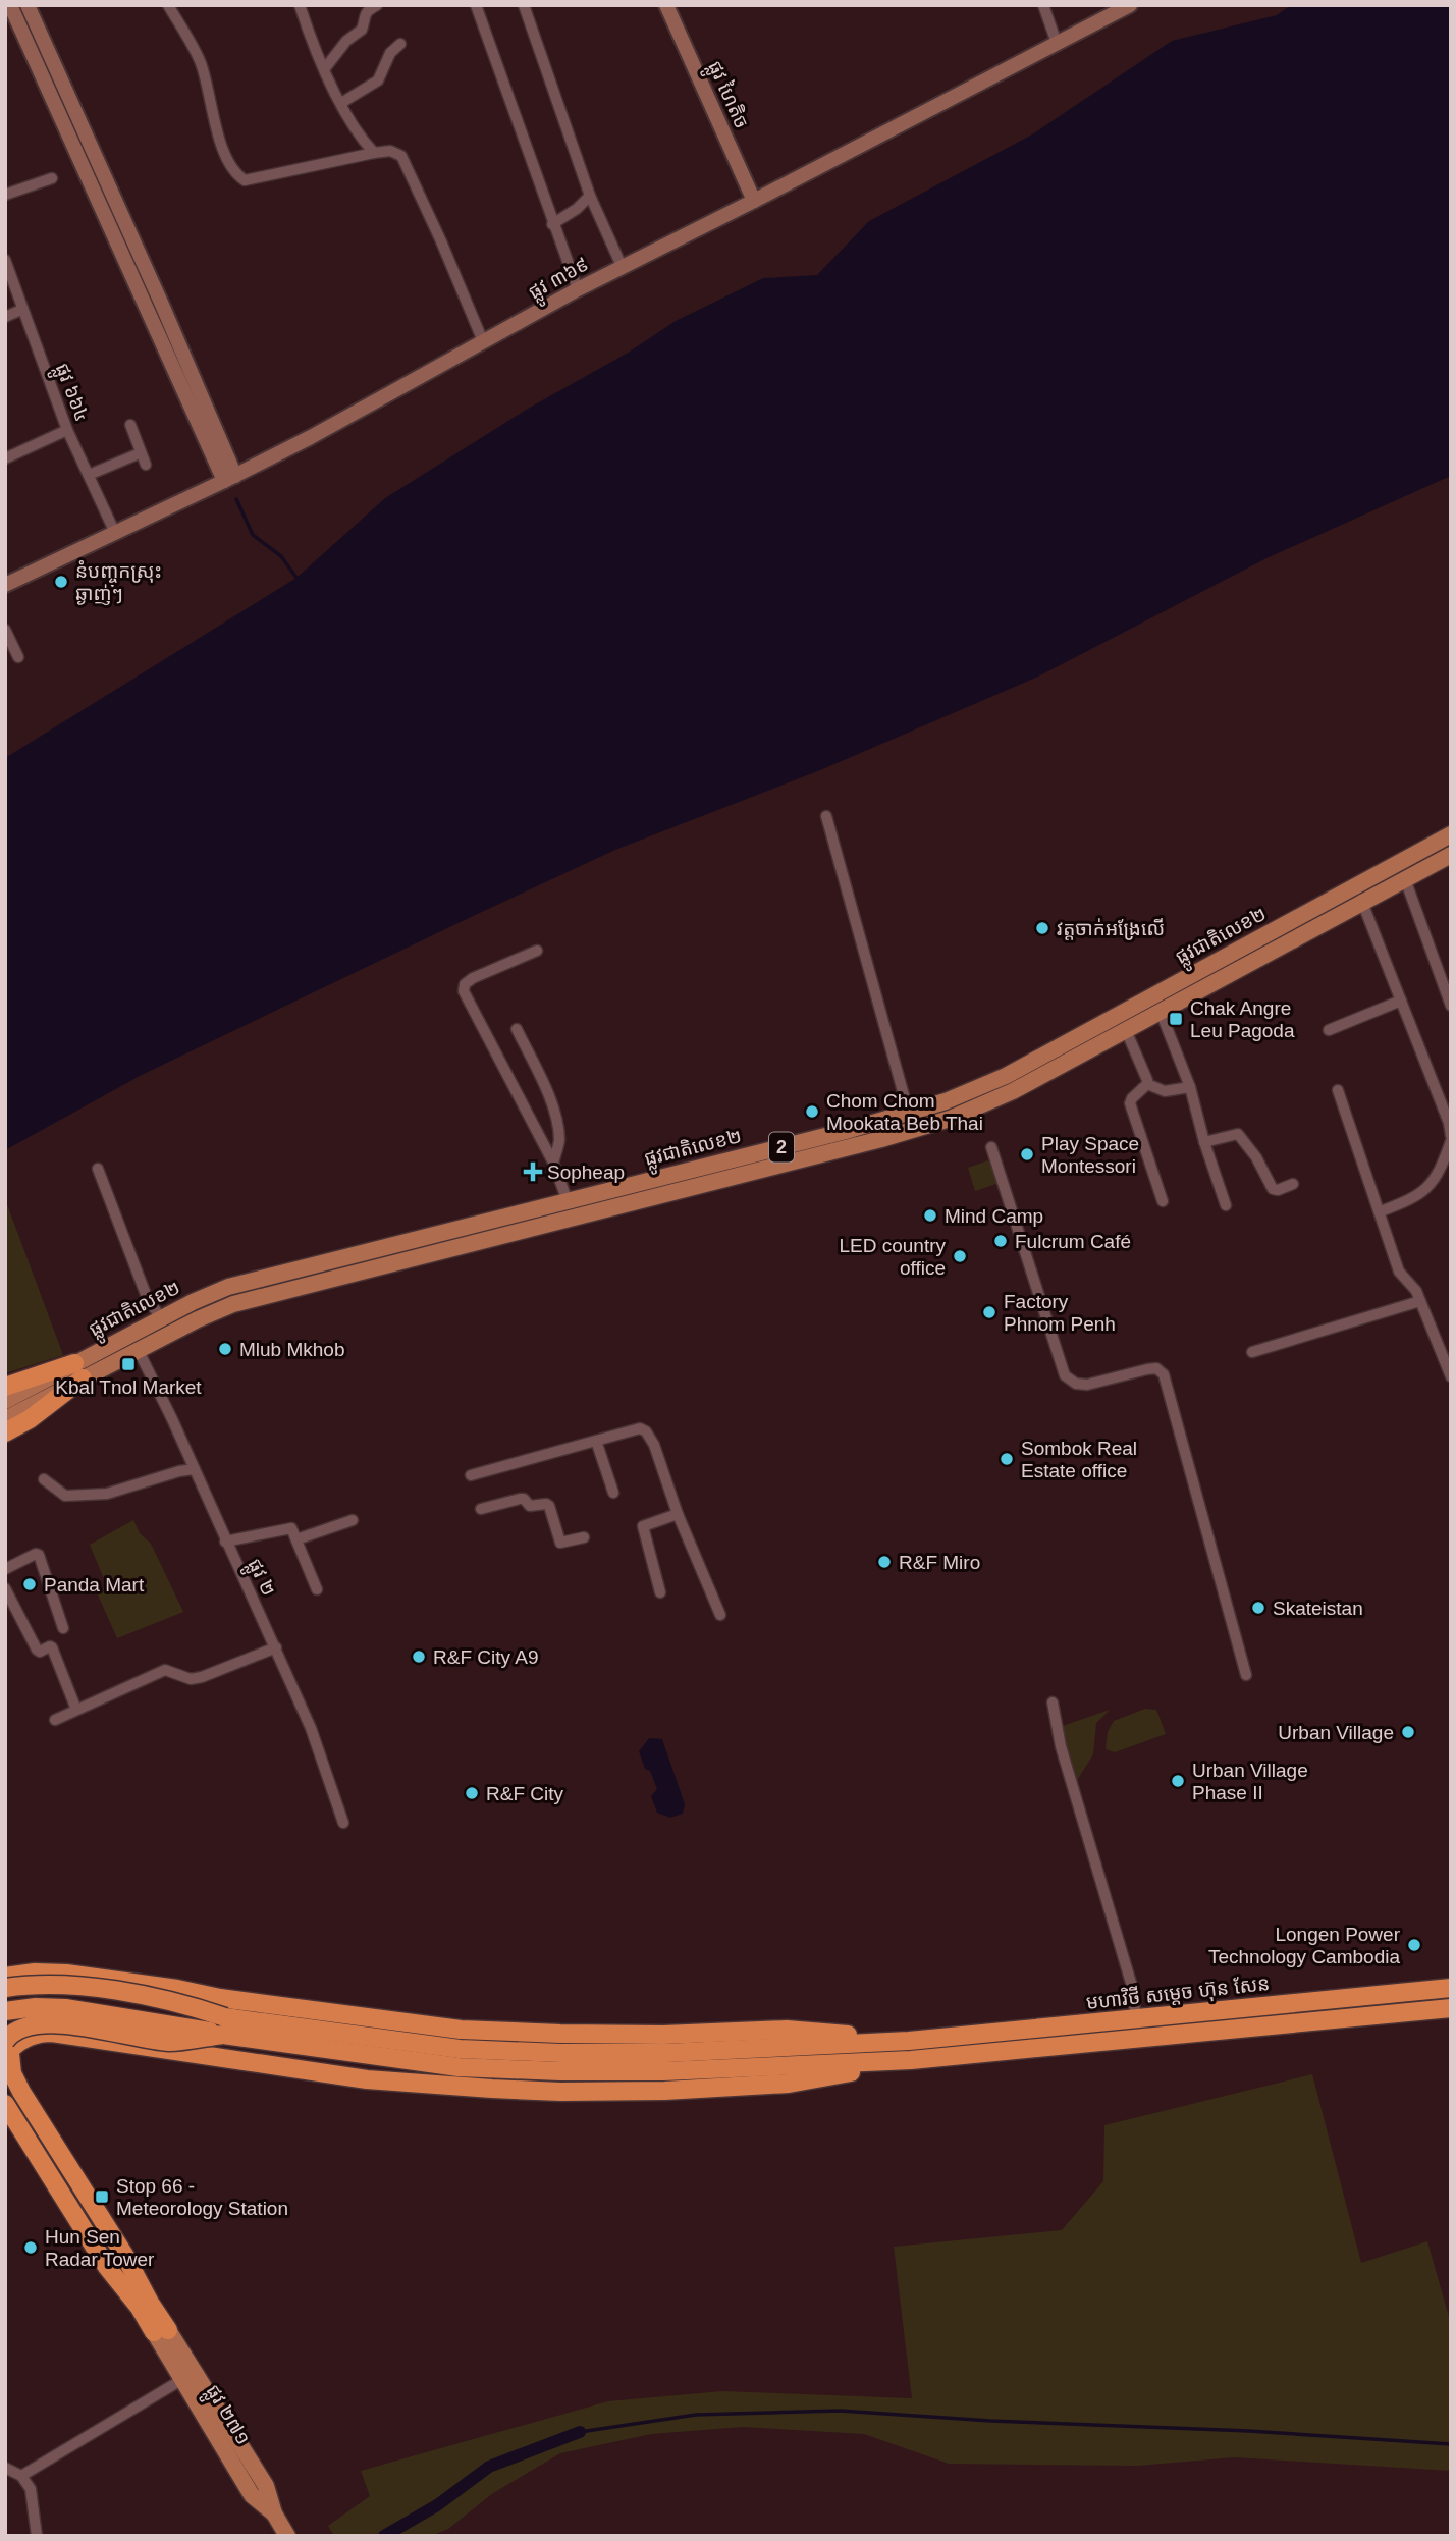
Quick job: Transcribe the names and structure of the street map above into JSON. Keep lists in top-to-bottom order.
{
  "streets": {
    "highway": ["មហាវិថី សម្តេច ហ៊ុន សែន"],
    "main road": [
      "ផ្លូវ ហៃតិច",
      "ផ្លូវ ៣៦៩",
      "ផ្លូវជាតិលេខ២",
      "2",
      "ផ្លូវ ២៧១"
    ],
    "street": ["ផ្លូវ ៦៦៤", "ផ្លូវ ២"]
  },
  "crossings": [
    ["ផ្លូវ ហៃតិច", "ផ្លូវ ៣៦៩"],
    ["ផ្លូវ ៣៦៩", "ផ្លូវ ៦៦៤"],
    ["ផ្លូវជាតិលេខ២", "2"],
    ["ផ្លូវជាតិលេខ២", "ផ្លូវ ២"]
  ],
  "places": {
    "other": [
      "នំបញ្ចុកស្រុះ ឆ្ងាញ់ៗ",
      "វត្តចាក់អង្រែលើ",
      "Chom Chom Mookata Beb Thai",
      "Play Space Montessori",
      "Mind Camp",
      "Fulcrum Café",
      "LED country office",
      "Factory Phnom Penh",
      "Mlub Mkhob",
      "Sombok Real Estate office",
      "R&F Miro",
      "Panda Mart",
      "Skateistan",
      "R&F City A9",
      "Urban Village",
      "Urban Village Phase II",
      "R&F City",
      "Longen Power Technology Cambodia",
      "Hun Sen Radar Tower"
    ],
    "transit": ["Chak Angre Leu Pagoda", "Kbal Tnol Market", "Stop 66 - Meteorology Station"],
    "health": ["Sopheap"]
  }
}
